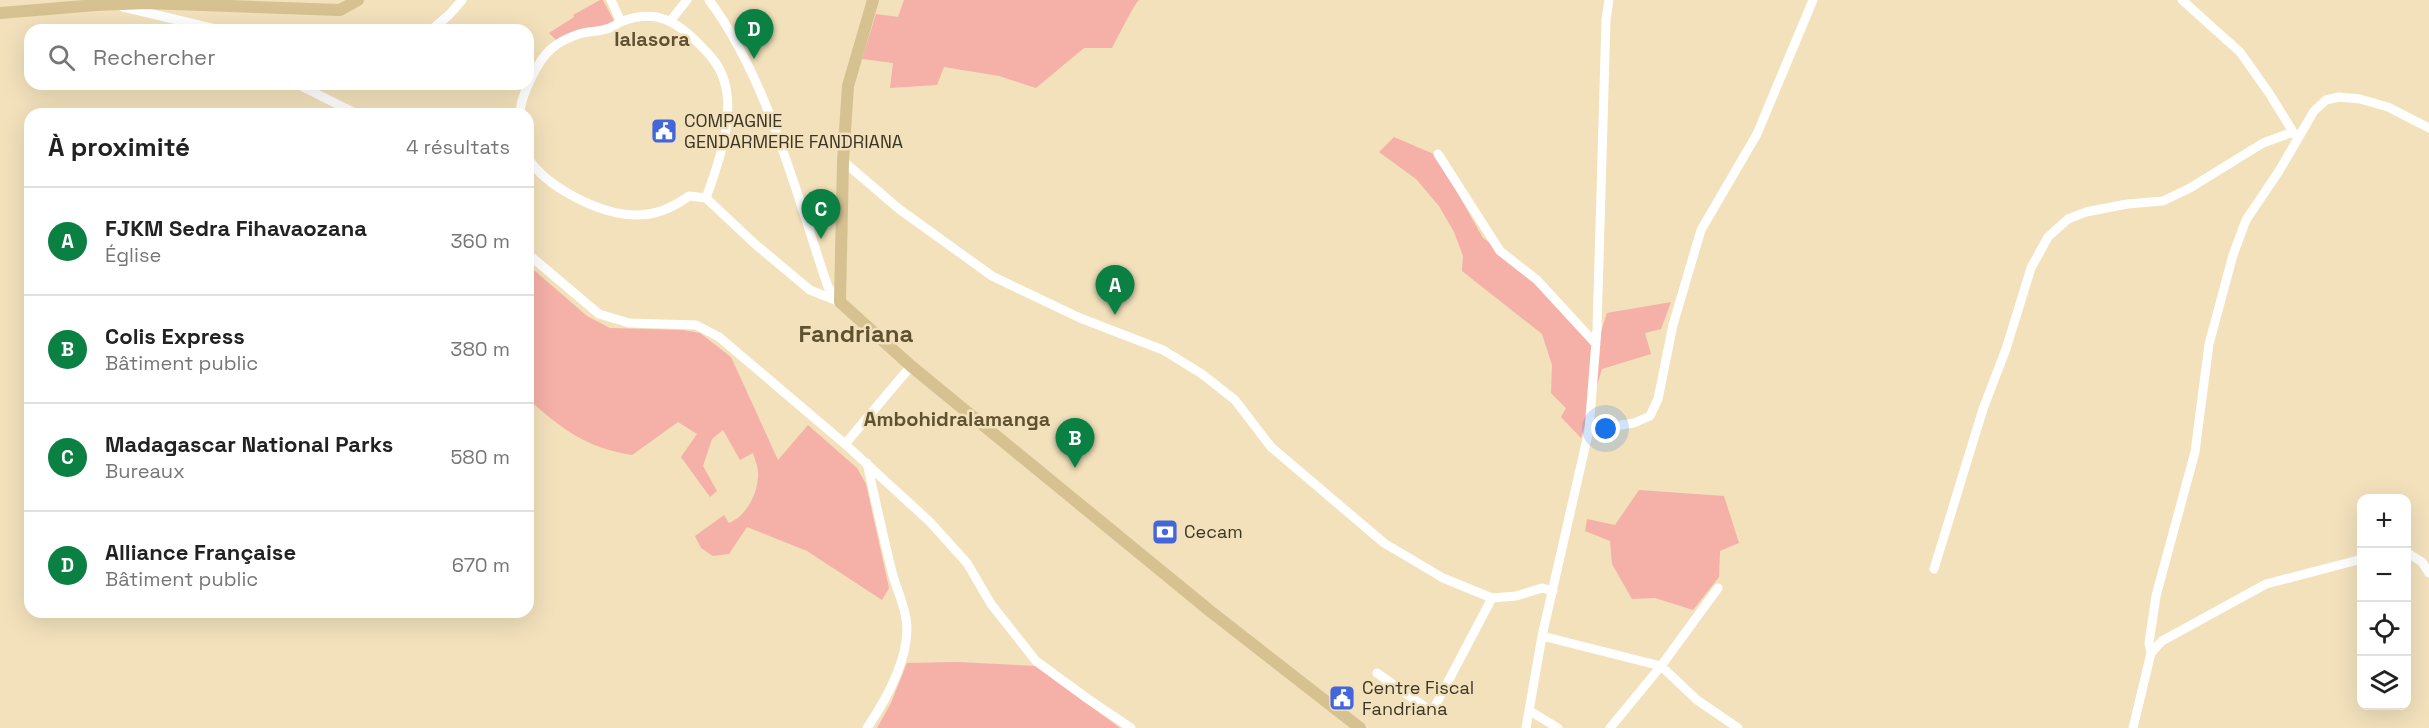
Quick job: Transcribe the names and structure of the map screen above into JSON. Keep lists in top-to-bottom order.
{
  "districts": ["Ialasora", "Fandriana", "Ambohidralamanga"],
  "places": {
    "public building": ["COMPAGNIE GENDARMERIE FANDRIANA", "Centre Fiscal Fandriana"],
    "bank": ["Cecam"]
  },
  "page": {
    "pins": [
      "D",
      "C",
      "A",
      "B"
    ],
    "search": "Rechercher",
    "heading": ["À proximité", "4 résultats"],
    "list": [
      {
        "mark": "A",
        "name": "FJKM Sedra Fihavaozana",
        "note": "Église",
        "value": "360 m"
      },
      {
        "mark": "B",
        "name": "Colis Express",
        "note": "Bâtiment public",
        "value": "380 m"
      },
      {
        "mark": "C",
        "name": "Madagascar National Parks",
        "note": "Bureaux",
        "value": "580 m"
      },
      {
        "mark": "D",
        "name": "Alliance Française",
        "note": "Bâtiment public",
        "value": "670 m"
      }
    ],
    "map_buttons": ["+", "−"]
  }
}
